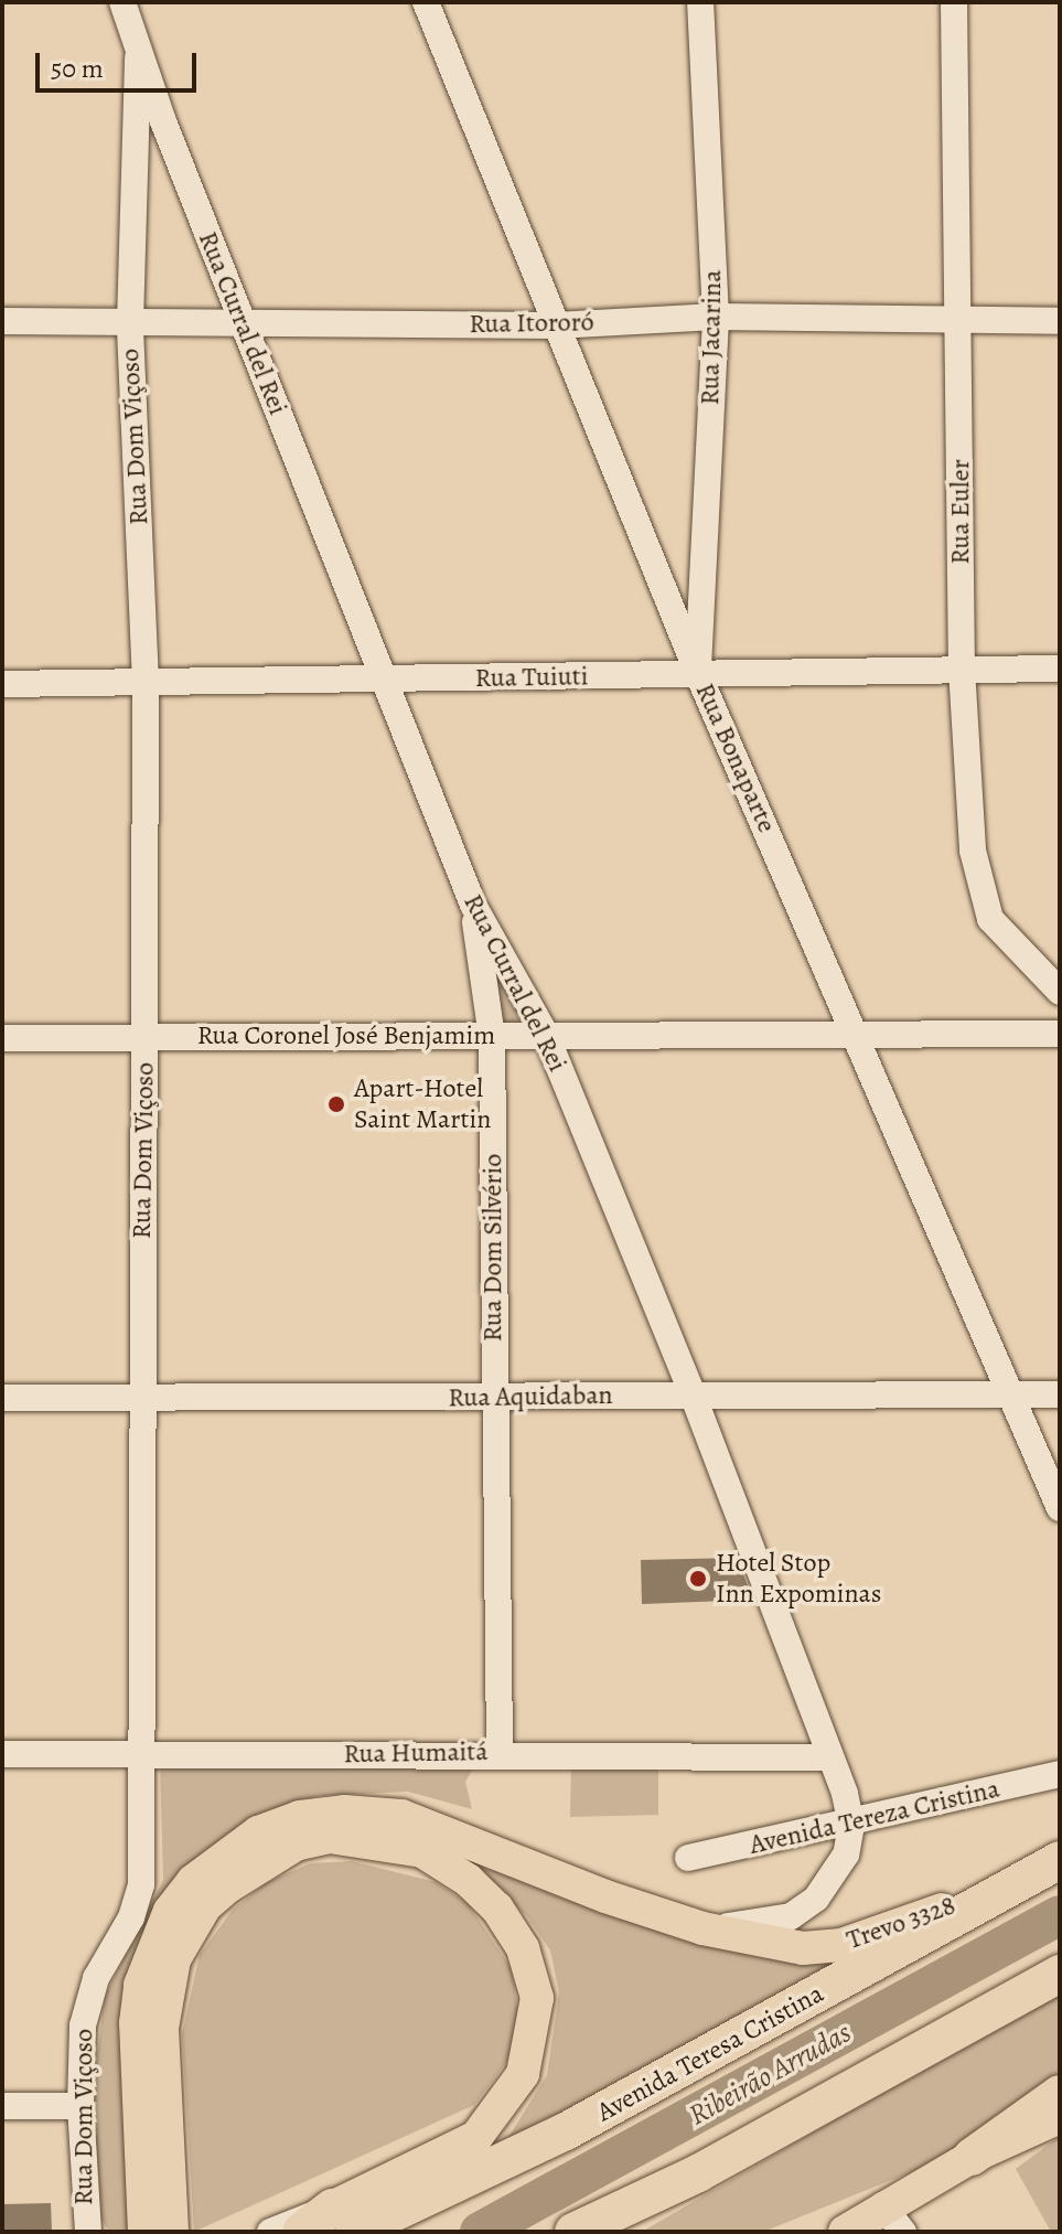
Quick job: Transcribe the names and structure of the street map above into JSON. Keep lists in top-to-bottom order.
{
  "streets": {
    "highway": ["Avenida Teresa Cristina"],
    "main road": ["Trevo 3328"],
    "street": [
      "Rua Curral del Rei",
      "Rua Itororó",
      "Rua Jacarina",
      "Rua Dom Viçoso",
      "Rua Euler",
      "Rua Tuiuti",
      "Rua Bonaparte",
      "Rua Coronel José Benjamim",
      "Rua Dom Silvério",
      "Rua Aquidaban",
      "Rua Humaitá",
      "Avenida Tereza Cristina"
    ]
  },
  "crossings": [
    ["Rua Curral del Rei", "Rua Itororó"],
    ["Rua Curral del Rei", "Rua Dom Viçoso"],
    ["Rua Curral del Rei", "Rua Tuiuti"],
    ["Rua Curral del Rei", "Rua Coronel José Benjamim"],
    ["Rua Curral del Rei", "Rua Dom Silvério"],
    ["Rua Curral del Rei", "Rua Aquidaban"],
    ["Rua Curral del Rei", "Rua Humaitá"],
    ["Rua Curral del Rei", "Avenida Tereza Cristina"],
    ["Rua Itororó", "Rua Jacarina"],
    ["Rua Itororó", "Rua Dom Viçoso"],
    ["Rua Itororó", "Rua Euler"],
    ["Rua Itororó", "Rua Bonaparte"],
    ["Rua Jacarina", "Rua Tuiuti"],
    ["Rua Jacarina", "Rua Bonaparte"],
    ["Rua Dom Viçoso", "Rua Tuiuti"],
    ["Rua Dom Viçoso", "Rua Coronel José Benjamim"],
    ["Rua Dom Viçoso", "Rua Aquidaban"],
    ["Rua Dom Viçoso", "Rua Humaitá"],
    ["Rua Euler", "Rua Tuiuti"],
    ["Rua Tuiuti", "Rua Bonaparte"],
    ["Rua Bonaparte", "Rua Coronel José Benjamim"],
    ["Rua Bonaparte", "Rua Aquidaban"],
    ["Rua Coronel José Benjamim", "Rua Dom Silvério"],
    ["Rua Dom Silvério", "Rua Aquidaban"],
    ["Rua Dom Silvério", "Rua Humaitá"],
    ["Trevo 3328", "Avenida Teresa Cristina"]
  ],
  "water": ["Ribeirão Arrudas"],
  "places": ["Apart-Hotel Saint Martin", "Hotel Stop Inn Expominas"],
  "scale_bar": "50 m"
}
